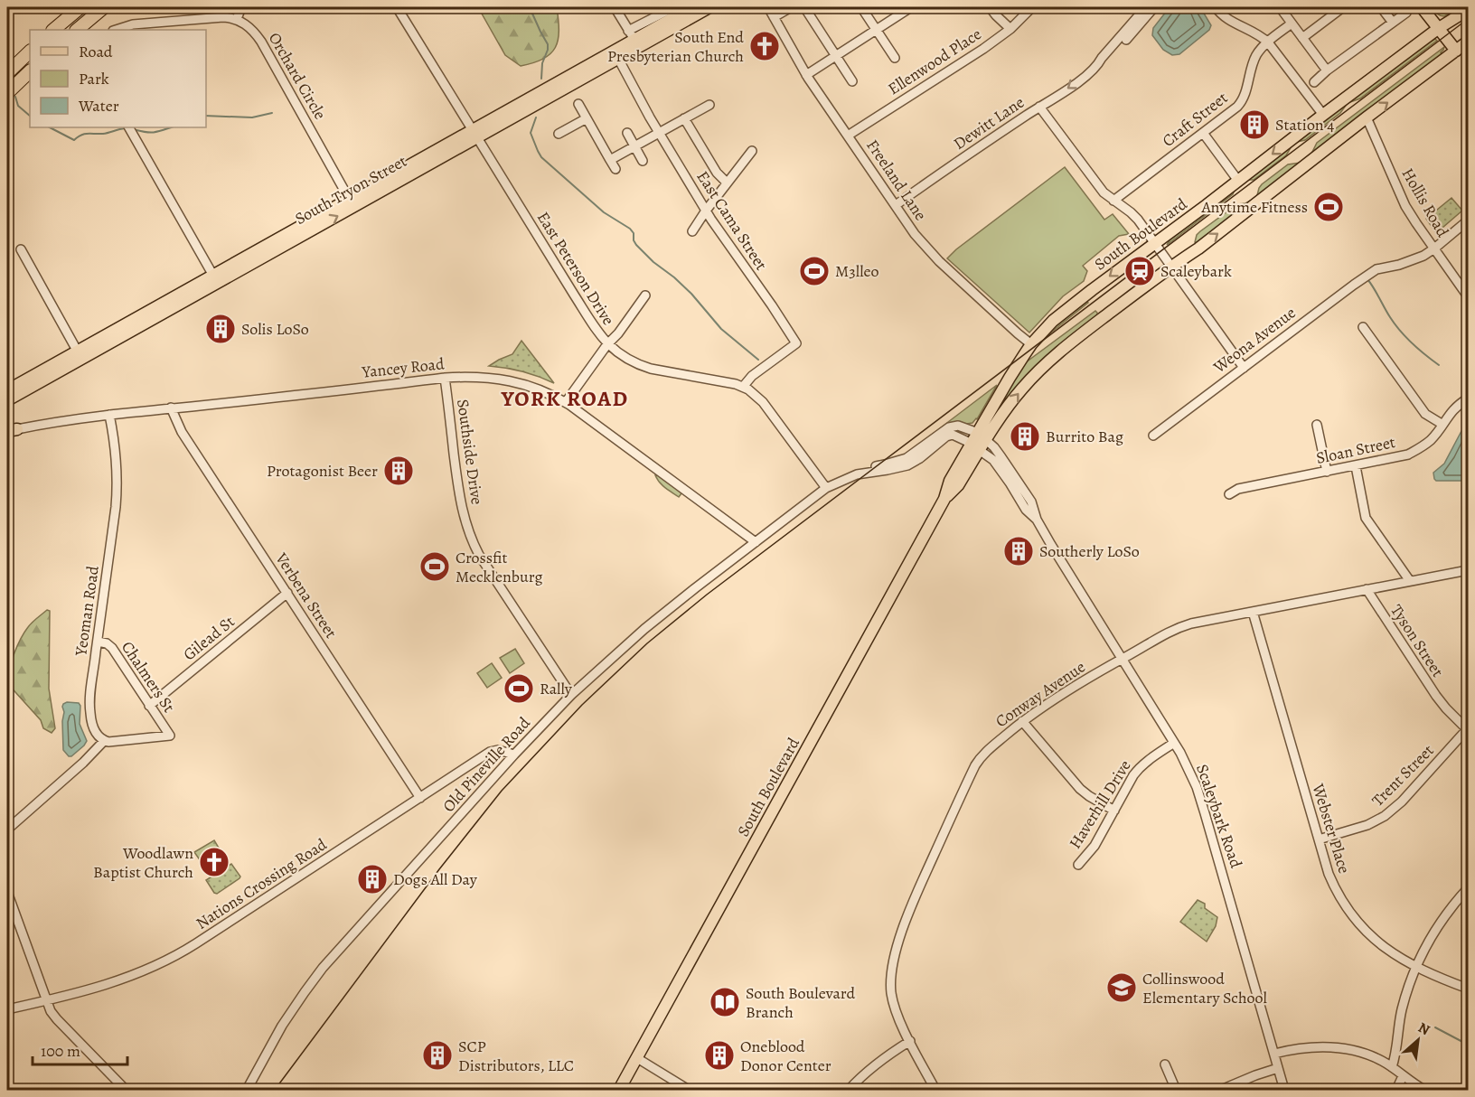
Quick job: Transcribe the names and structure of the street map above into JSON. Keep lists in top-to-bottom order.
{
  "streets": {
    "main road": ["South Tryon Street", "South Boulevard"],
    "street": [
      "Ellenwood Place",
      "Orchard Circle",
      "Craft Street",
      "Dewitt Lane",
      "Freeland Lane",
      "Hollis Road",
      "East Cama Street",
      "East Peterson Drive",
      "Weona Avenue",
      "Yancey Road",
      "Sloan Street",
      "Southside Drive",
      "Verbena Street",
      "Yeoman Road",
      "Gilead St",
      "Tyson Street",
      "Chalmers St",
      "Conway Avenue",
      "Old Pineville Road",
      "Trent Street",
      "Haverhill Drive",
      "Scaleybark Road",
      "Webster Place",
      "Nations Crossing Road"
    ]
  },
  "crossings": [
    ["Ellenwood Place", "Freeland Lane"],
    ["Orchard Circle", "South Tryon Street"],
    ["Dewitt Lane", "Freeland Lane"],
    ["Freeland Lane", "South Boulevard"],
    ["South Tryon Street", "East Cama Street"],
    ["South Tryon Street", "East Peterson Drive"],
    ["Hollis Road", "South Boulevard"],
    ["Hollis Road", "Weona Avenue"],
    ["East Cama Street", "East Peterson Drive"],
    ["South Boulevard", "Old Pineville Road"],
    ["South Boulevard", "Scaleybark Road"],
    ["East Peterson Drive", "Old Pineville Road"],
    ["Yancey Road", "Southside Drive"],
    ["Yancey Road", "Verbena Street"],
    ["Yancey Road", "Yeoman Road"],
    ["Yancey Road", "Old Pineville Road"],
    ["Sloan Street", "Tyson Street"],
    ["Southside Drive", "Old Pineville Road"],
    ["Verbena Street", "Gilead St"],
    ["Verbena Street", "Nations Crossing Road"],
    ["Yeoman Road", "Chalmers St"],
    ["Gilead St", "Chalmers St"],
    ["Tyson Street", "Conway Avenue"],
    ["Tyson Street", "Trent Street"],
    ["Conway Avenue", "Scaleybark Road"],
    ["Conway Avenue", "Webster Place"],
    ["Old Pineville Road", "Scaleybark Road"],
    ["Old Pineville Road", "Nations Crossing Road"],
    ["Trent Street", "Webster Place"],
    ["Haverhill Drive", "Scaleybark Road"]
  ],
  "districts": ["YORK ROAD"],
  "places": {
    "church": ["South End Presbyterian Church", "Woodlawn Baptist Church"],
    "building": [
      "Station 4",
      "Solis LoSo",
      "Burrito Bag",
      "Protagonist Beer",
      "Southerly LoSo",
      "Dogs All Day",
      "SCP Distributors, LLC",
      "Oneblood Donor Center"
    ],
    "sports": [
      "Anytime Fitness",
      "M3lleo",
      "Crossfit Mecklenburg",
      "Rally"
    ],
    "station": ["Scaleybark"],
    "school or university": ["Collinswood Elementary School"],
    "library": ["South Boulevard Branch"]
  },
  "legend": ["Road", "Park", "Water"],
  "scale_bar": "100 m",
  "north": "top right"
}
